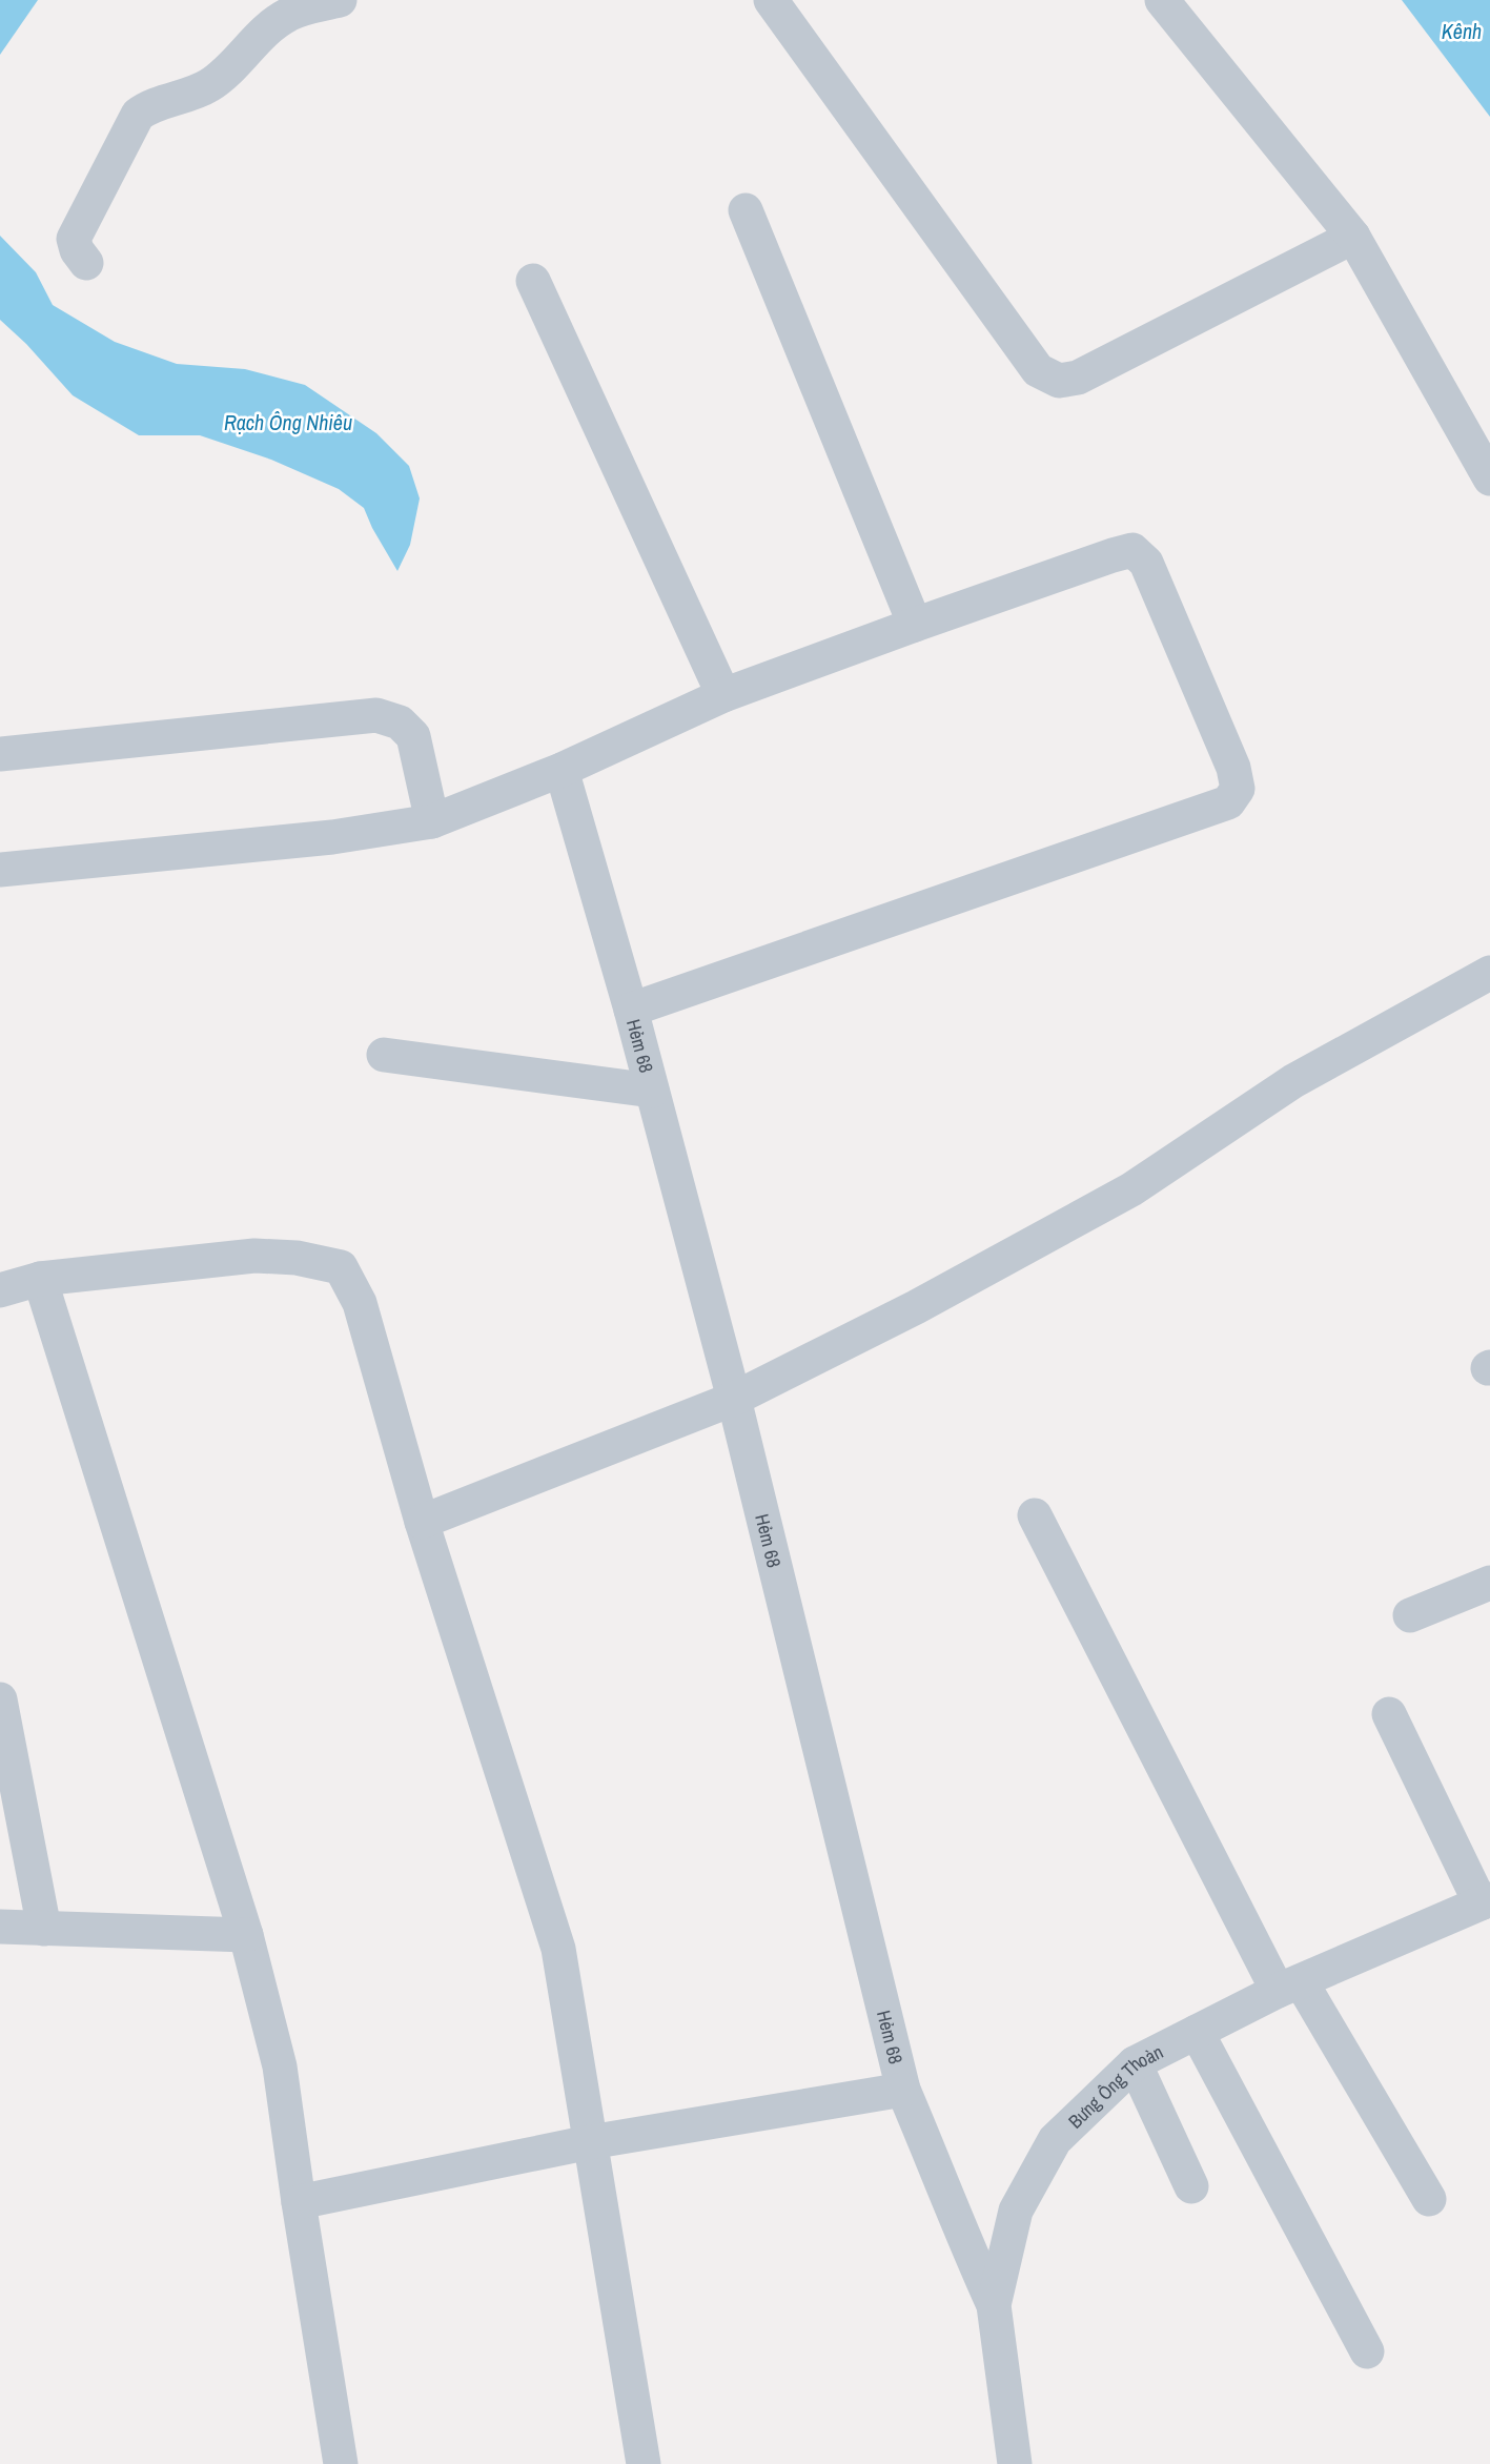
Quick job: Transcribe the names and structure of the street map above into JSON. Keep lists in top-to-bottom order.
{
  "streets": {
    "street": ["Hẻm 68", "Bưng Ông Thoàn"]
  },
  "crossings": [
    ["Hẻm 68", "Bưng Ông Thoàn"]
  ],
  "water": ["Kênh", "Rạch Ông Nhiêu"]
}
